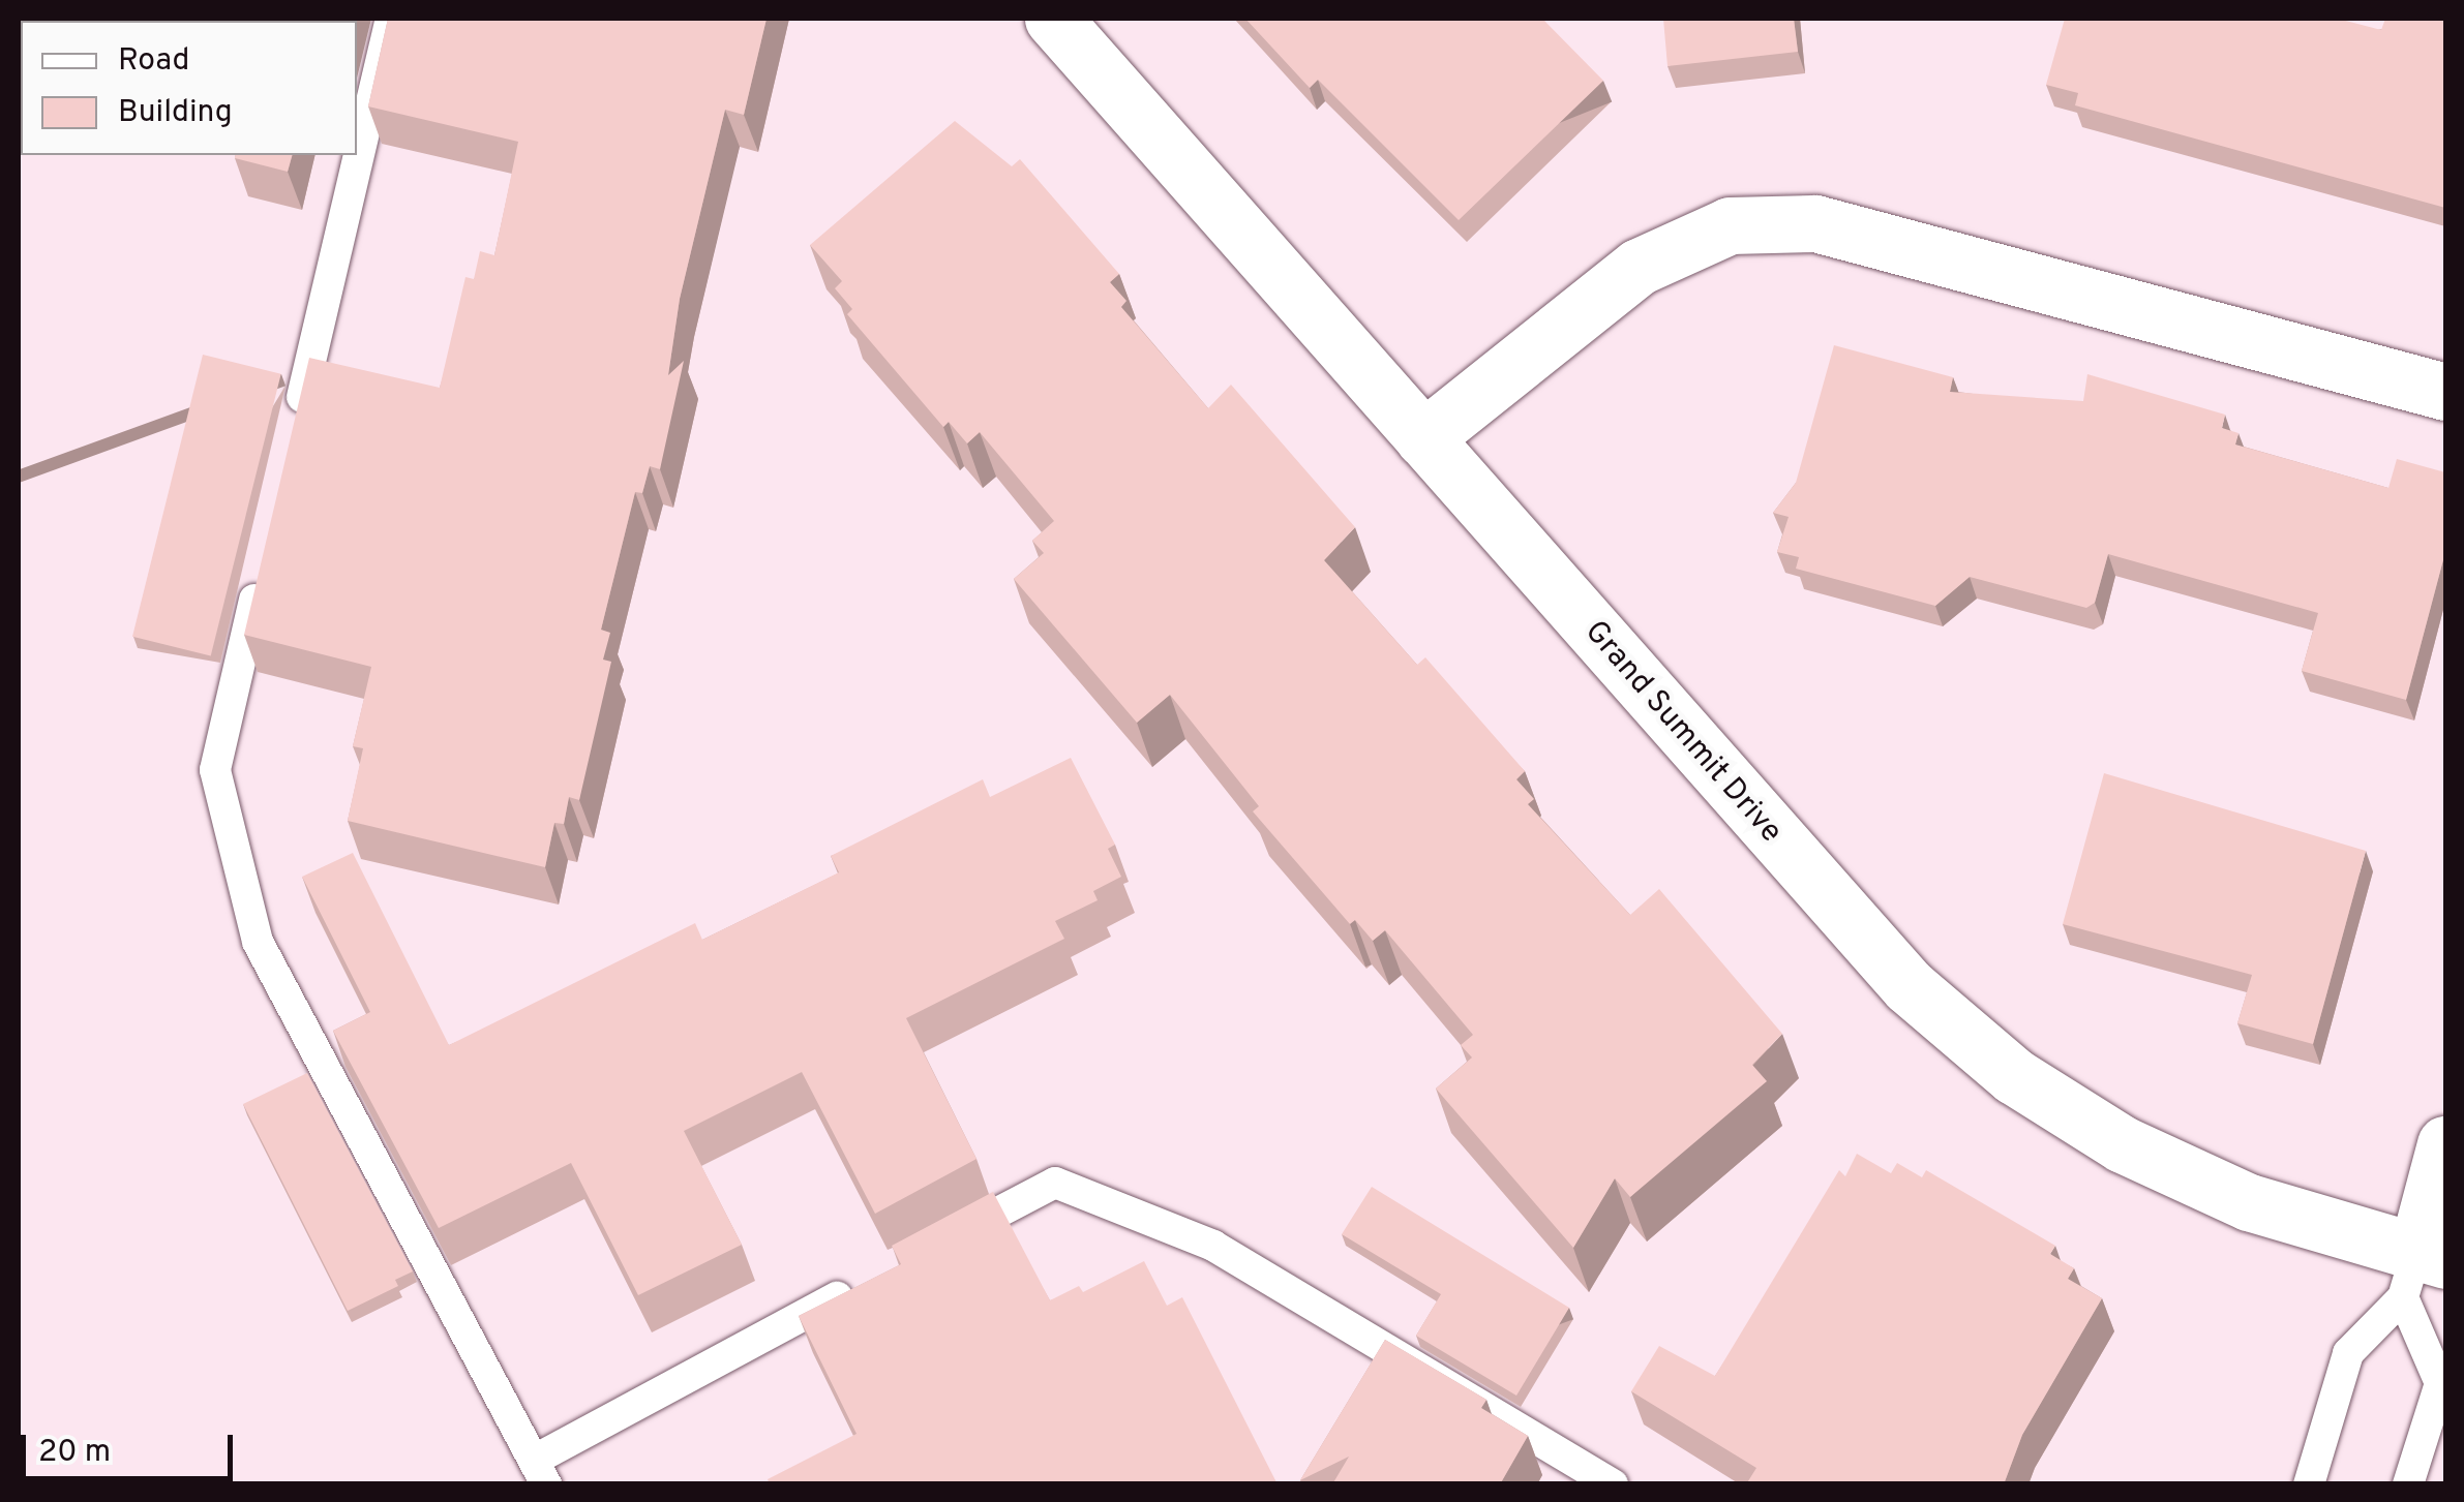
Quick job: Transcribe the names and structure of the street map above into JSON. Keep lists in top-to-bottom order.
{
  "streets": {
    "street": ["Grand Summit Drive"]
  },
  "legend": ["Road", "Building"],
  "scale_bar": "20 m"
}
